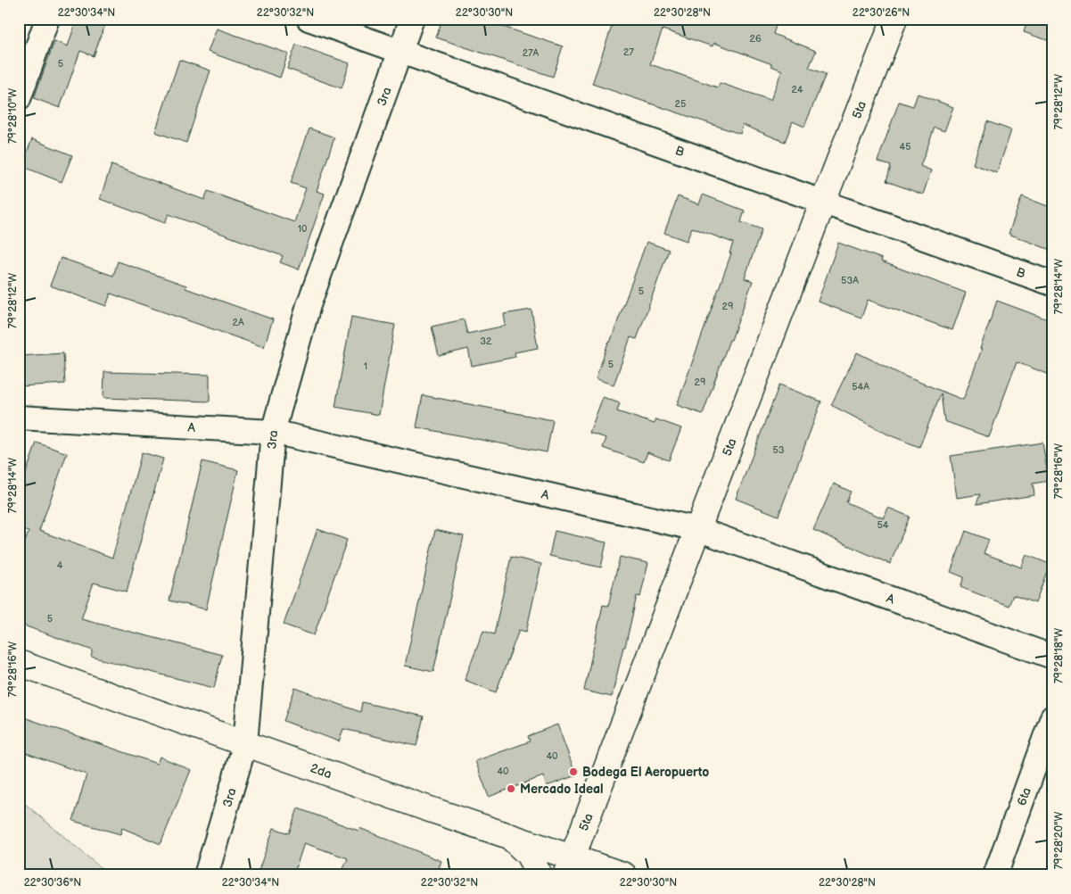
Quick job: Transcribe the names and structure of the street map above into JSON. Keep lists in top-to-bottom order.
{
  "streets": {
    "street": [
      "3ra",
      "5ta",
      "B",
      "A",
      "2da",
      "6ta"
    ]
  },
  "crossings": [
    ["3ra", "B"],
    ["3ra", "A"],
    ["3ra", "2da"],
    ["5ta", "B"],
    ["5ta", "A"],
    ["5ta", "2da"]
  ],
  "places": ["Bodega El Aeropuerto", "Mercado Ideal"],
  "house_numbers": [
    "26",
    "27",
    "27A",
    "5",
    "24",
    "25",
    "45",
    "10",
    "53A",
    "5",
    "29",
    "2A",
    "32",
    "5",
    "1",
    "29",
    "54A",
    "53",
    "54",
    "4",
    "5",
    "40",
    "40"
  ],
  "coordinates": [
    "22°30'34\"N",
    "22°30'32\"N",
    "22°30'30\"N",
    "22°30'28\"N",
    "22°30'26\"N",
    "79°28'12\"W",
    "79°28'10\"W",
    "79°28'14\"W",
    "79°28'16\"W",
    "79°28'18\"W",
    "79°28'20\"W",
    "22°30'36\"N"
  ]
}
